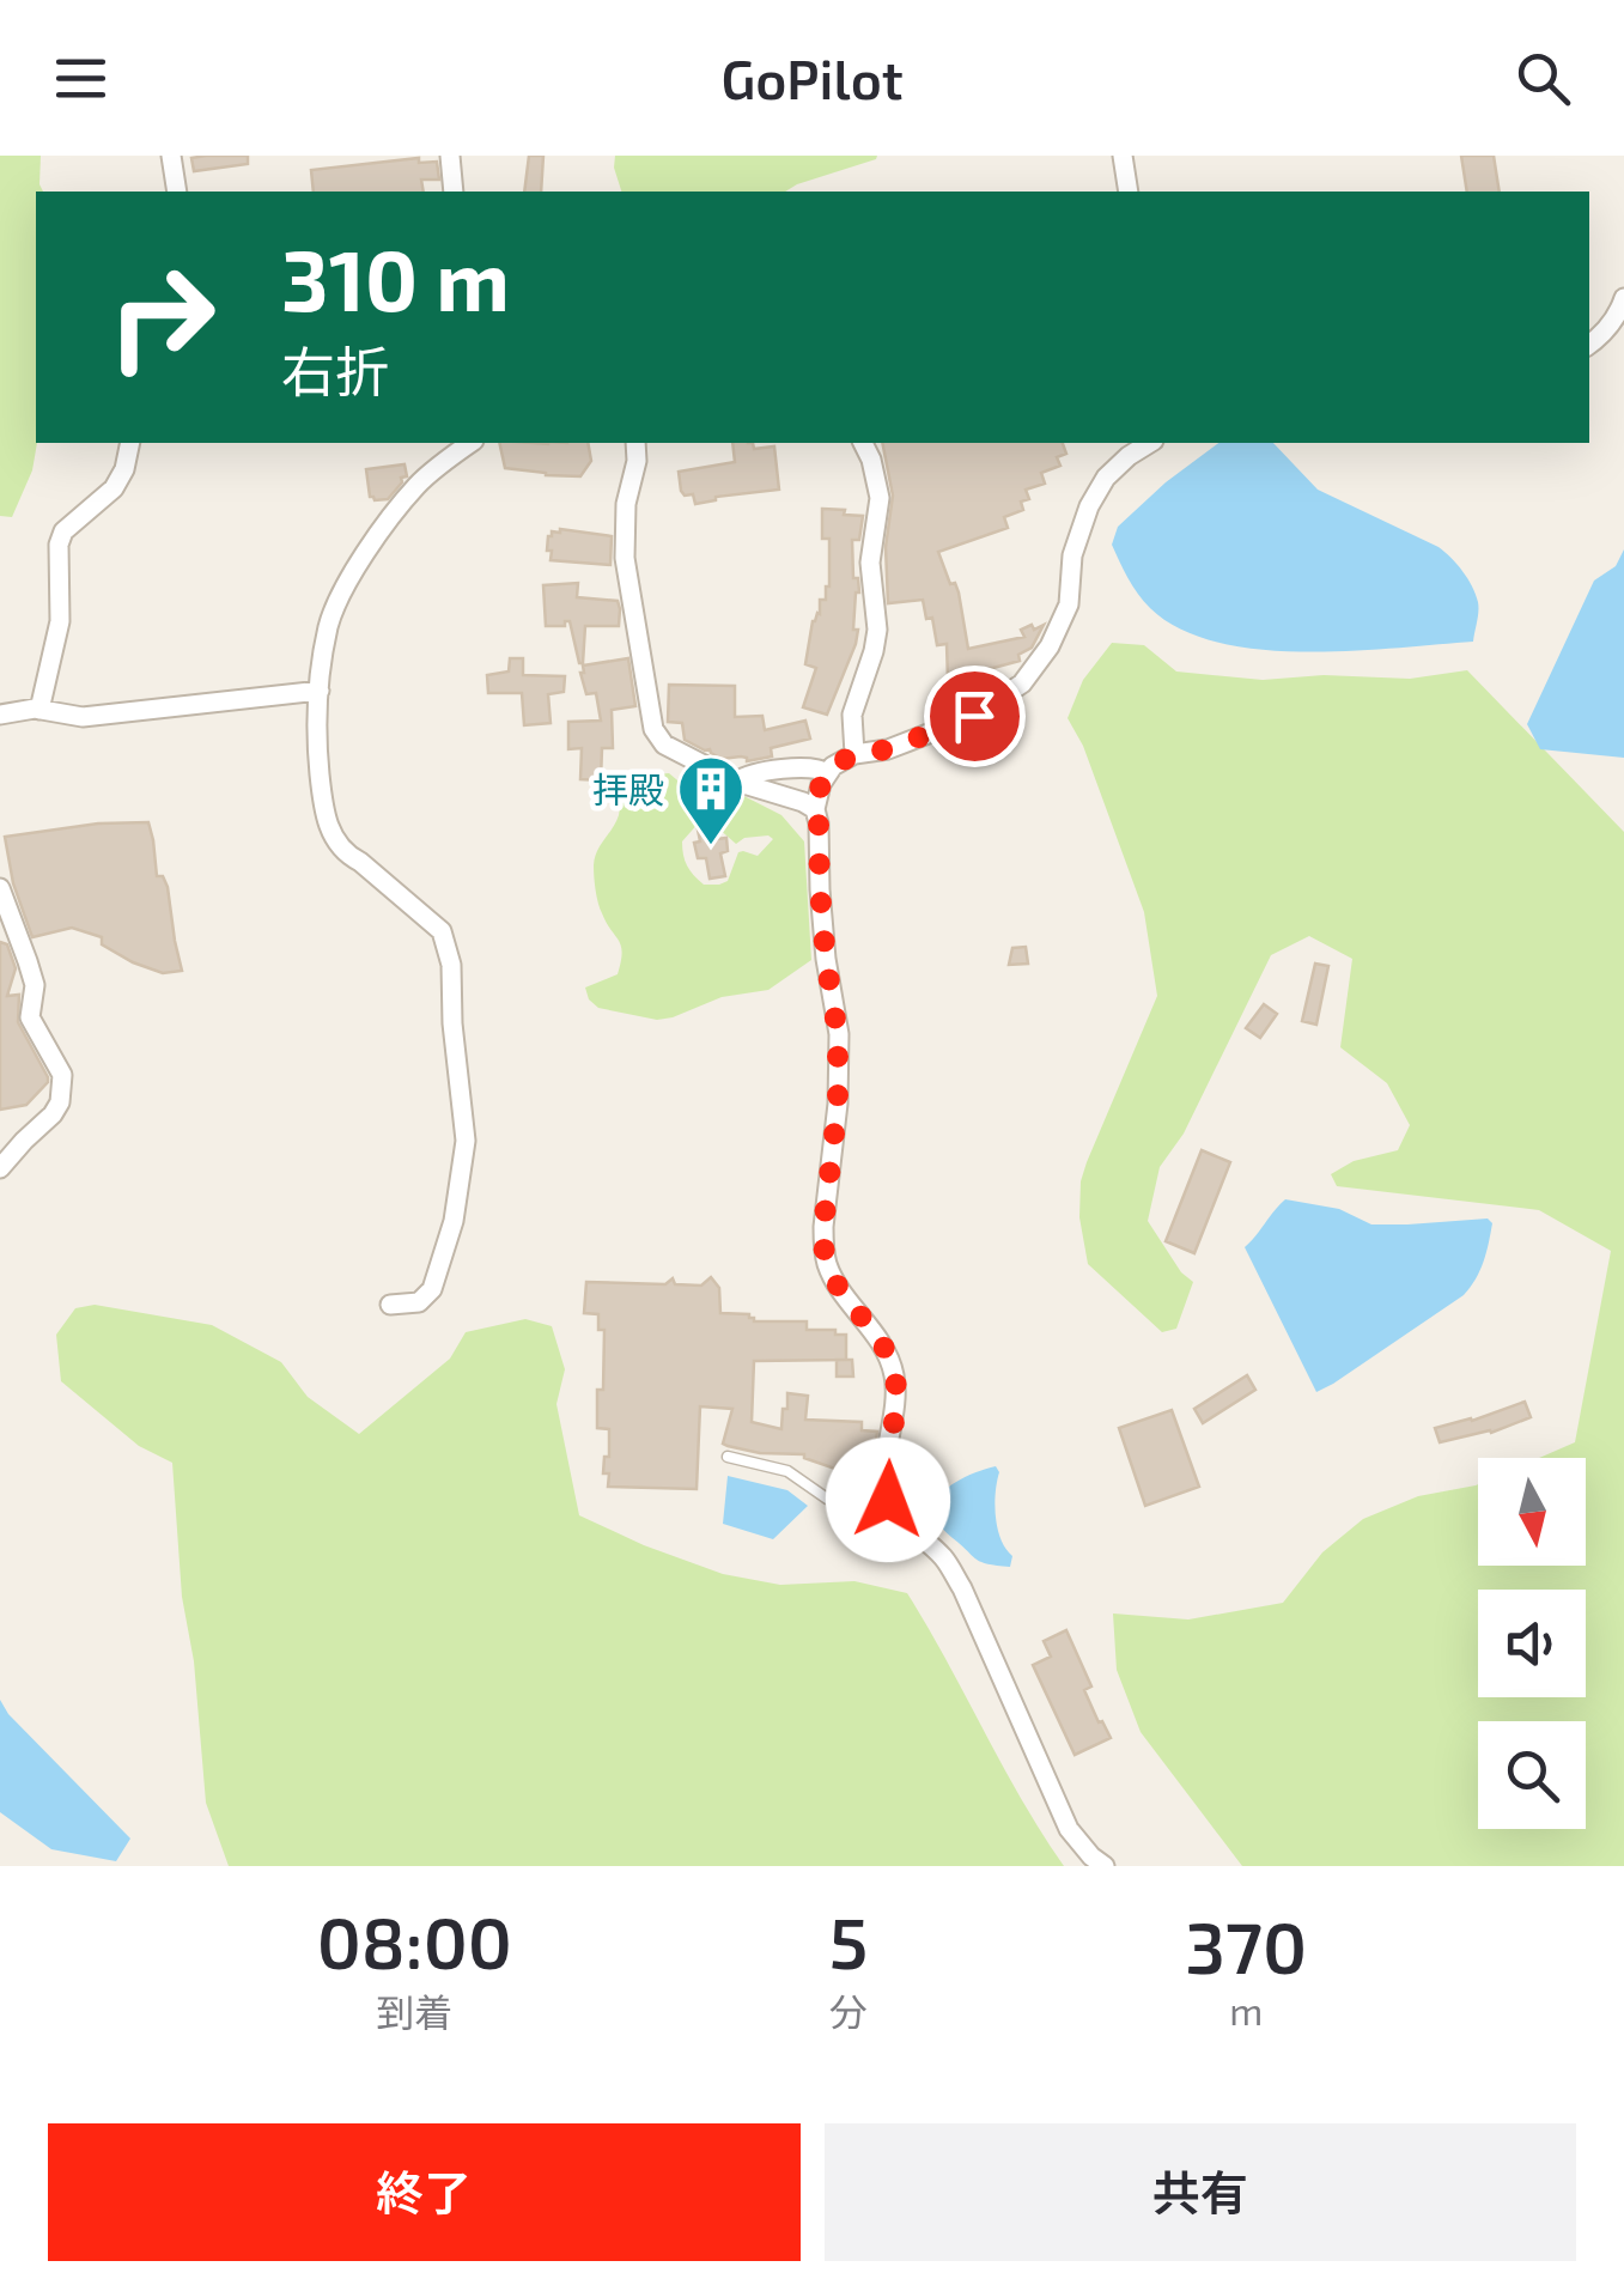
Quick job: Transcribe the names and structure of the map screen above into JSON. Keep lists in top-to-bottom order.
{
  "places": {
    "building": ["拝殿"]
  },
  "north": "bottom",
  "page": {
    "header": "GoPilot",
    "turn": ["310 m", "右折"],
    "eta": [
      "08:00",
      "到着",
      "5",
      "分",
      "370",
      "m"
    ],
    "buttons": ["終了", "共有"]
  }
}
